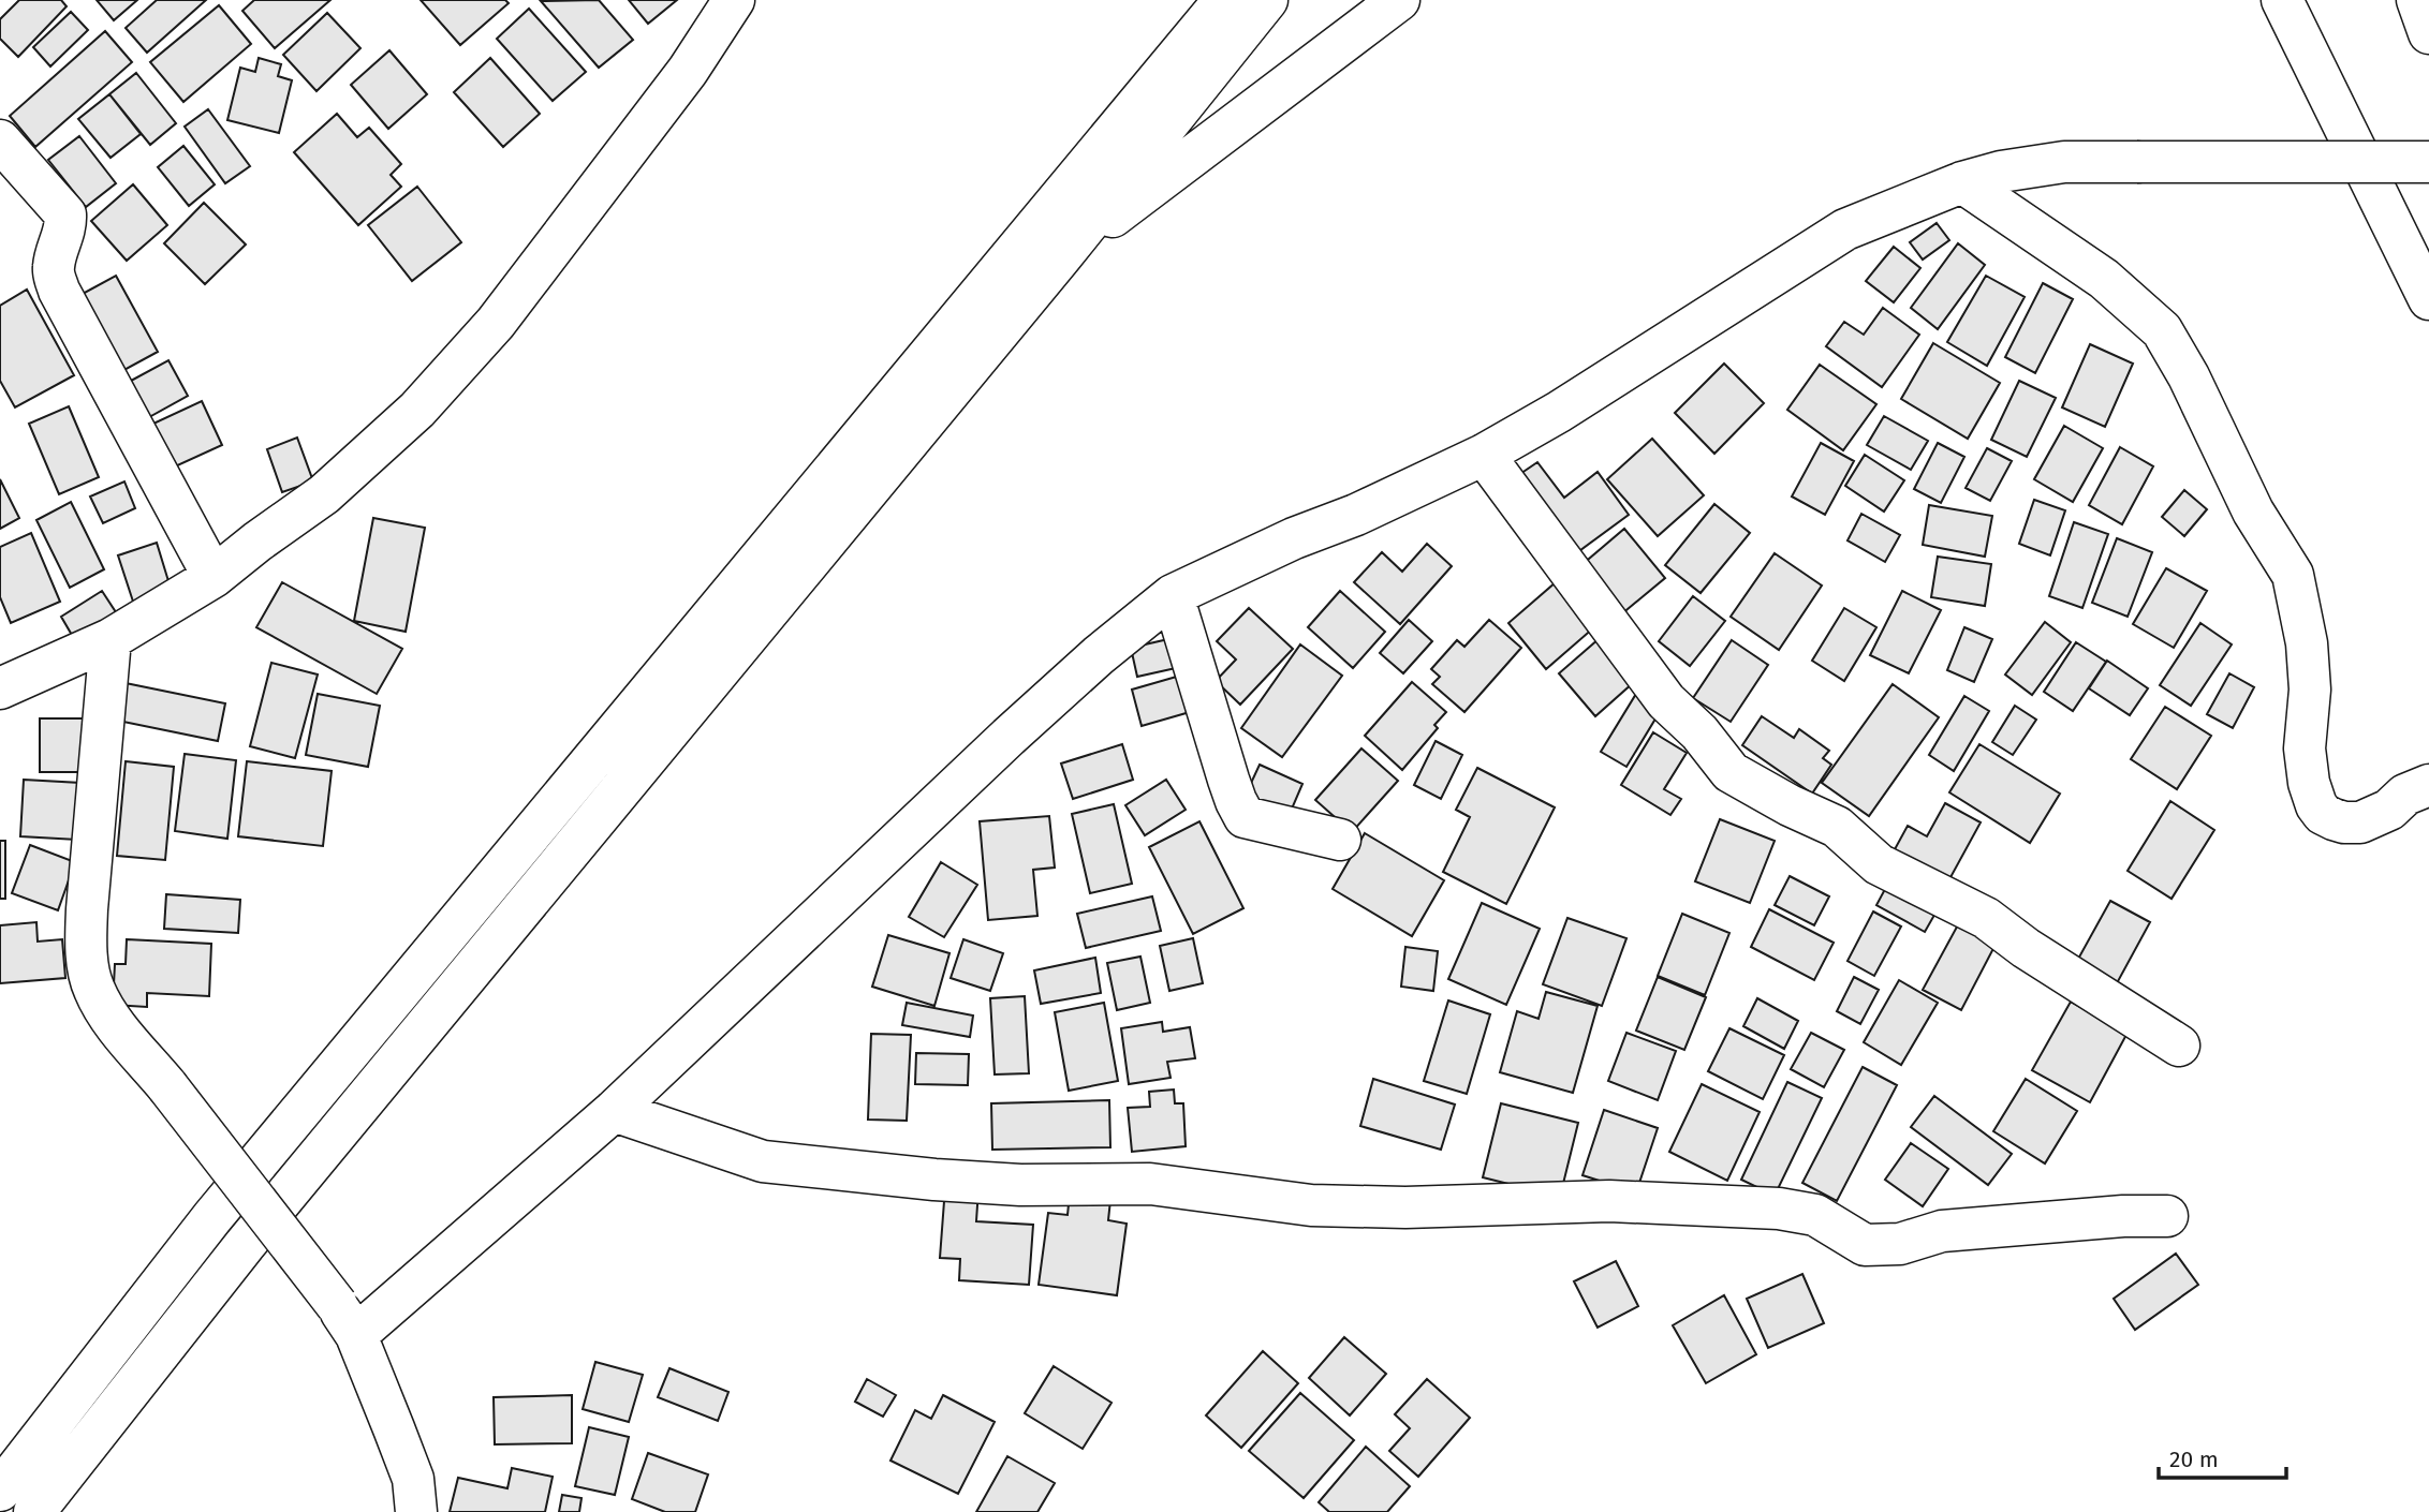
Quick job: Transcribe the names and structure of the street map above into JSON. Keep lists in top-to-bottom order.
{
  "scale_bar": "20 m"
}
